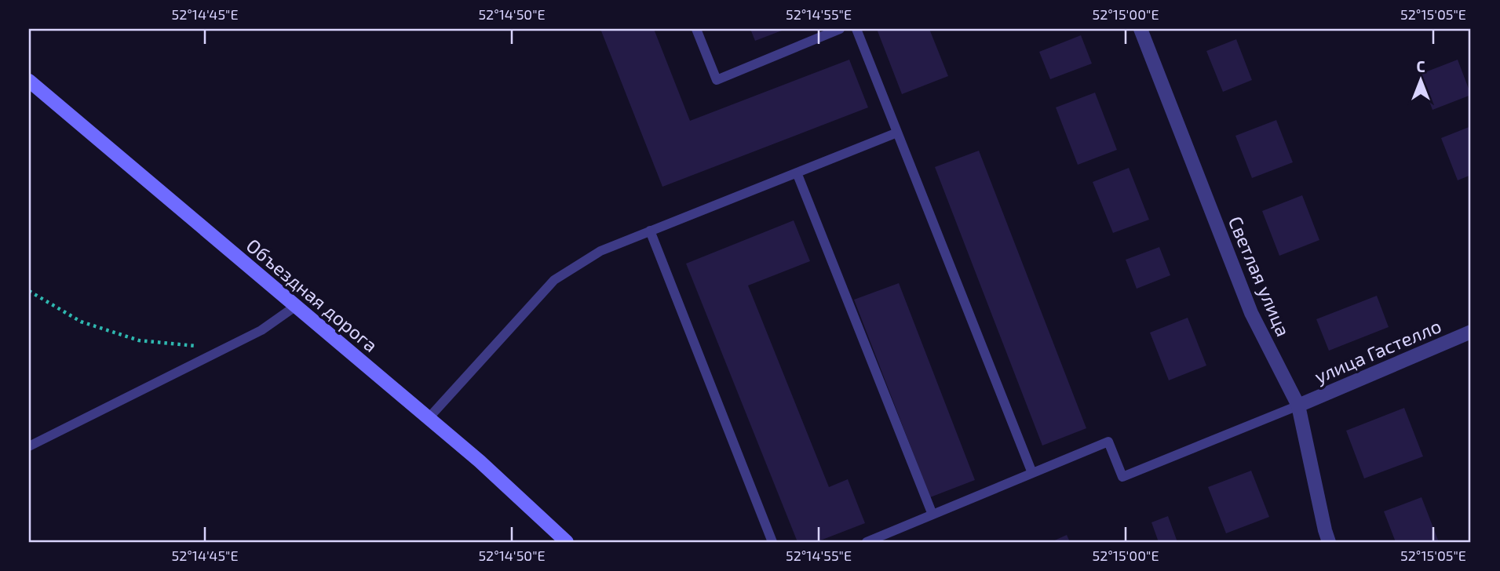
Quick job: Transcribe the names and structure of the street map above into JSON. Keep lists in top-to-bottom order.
{
  "streets": {
    "main road": ["Объездная дорога"],
    "street": ["Светлая улица", "улица Гастелло"]
  },
  "crossings": [
    ["Светлая улица", "улица Гастелло"]
  ],
  "north": "top",
  "coordinates": [
    "52°14'45\"E",
    "52°14'50\"E",
    "52°14'55\"E",
    "52°15'00\"E",
    "52°15'05\"E"
  ]
}
